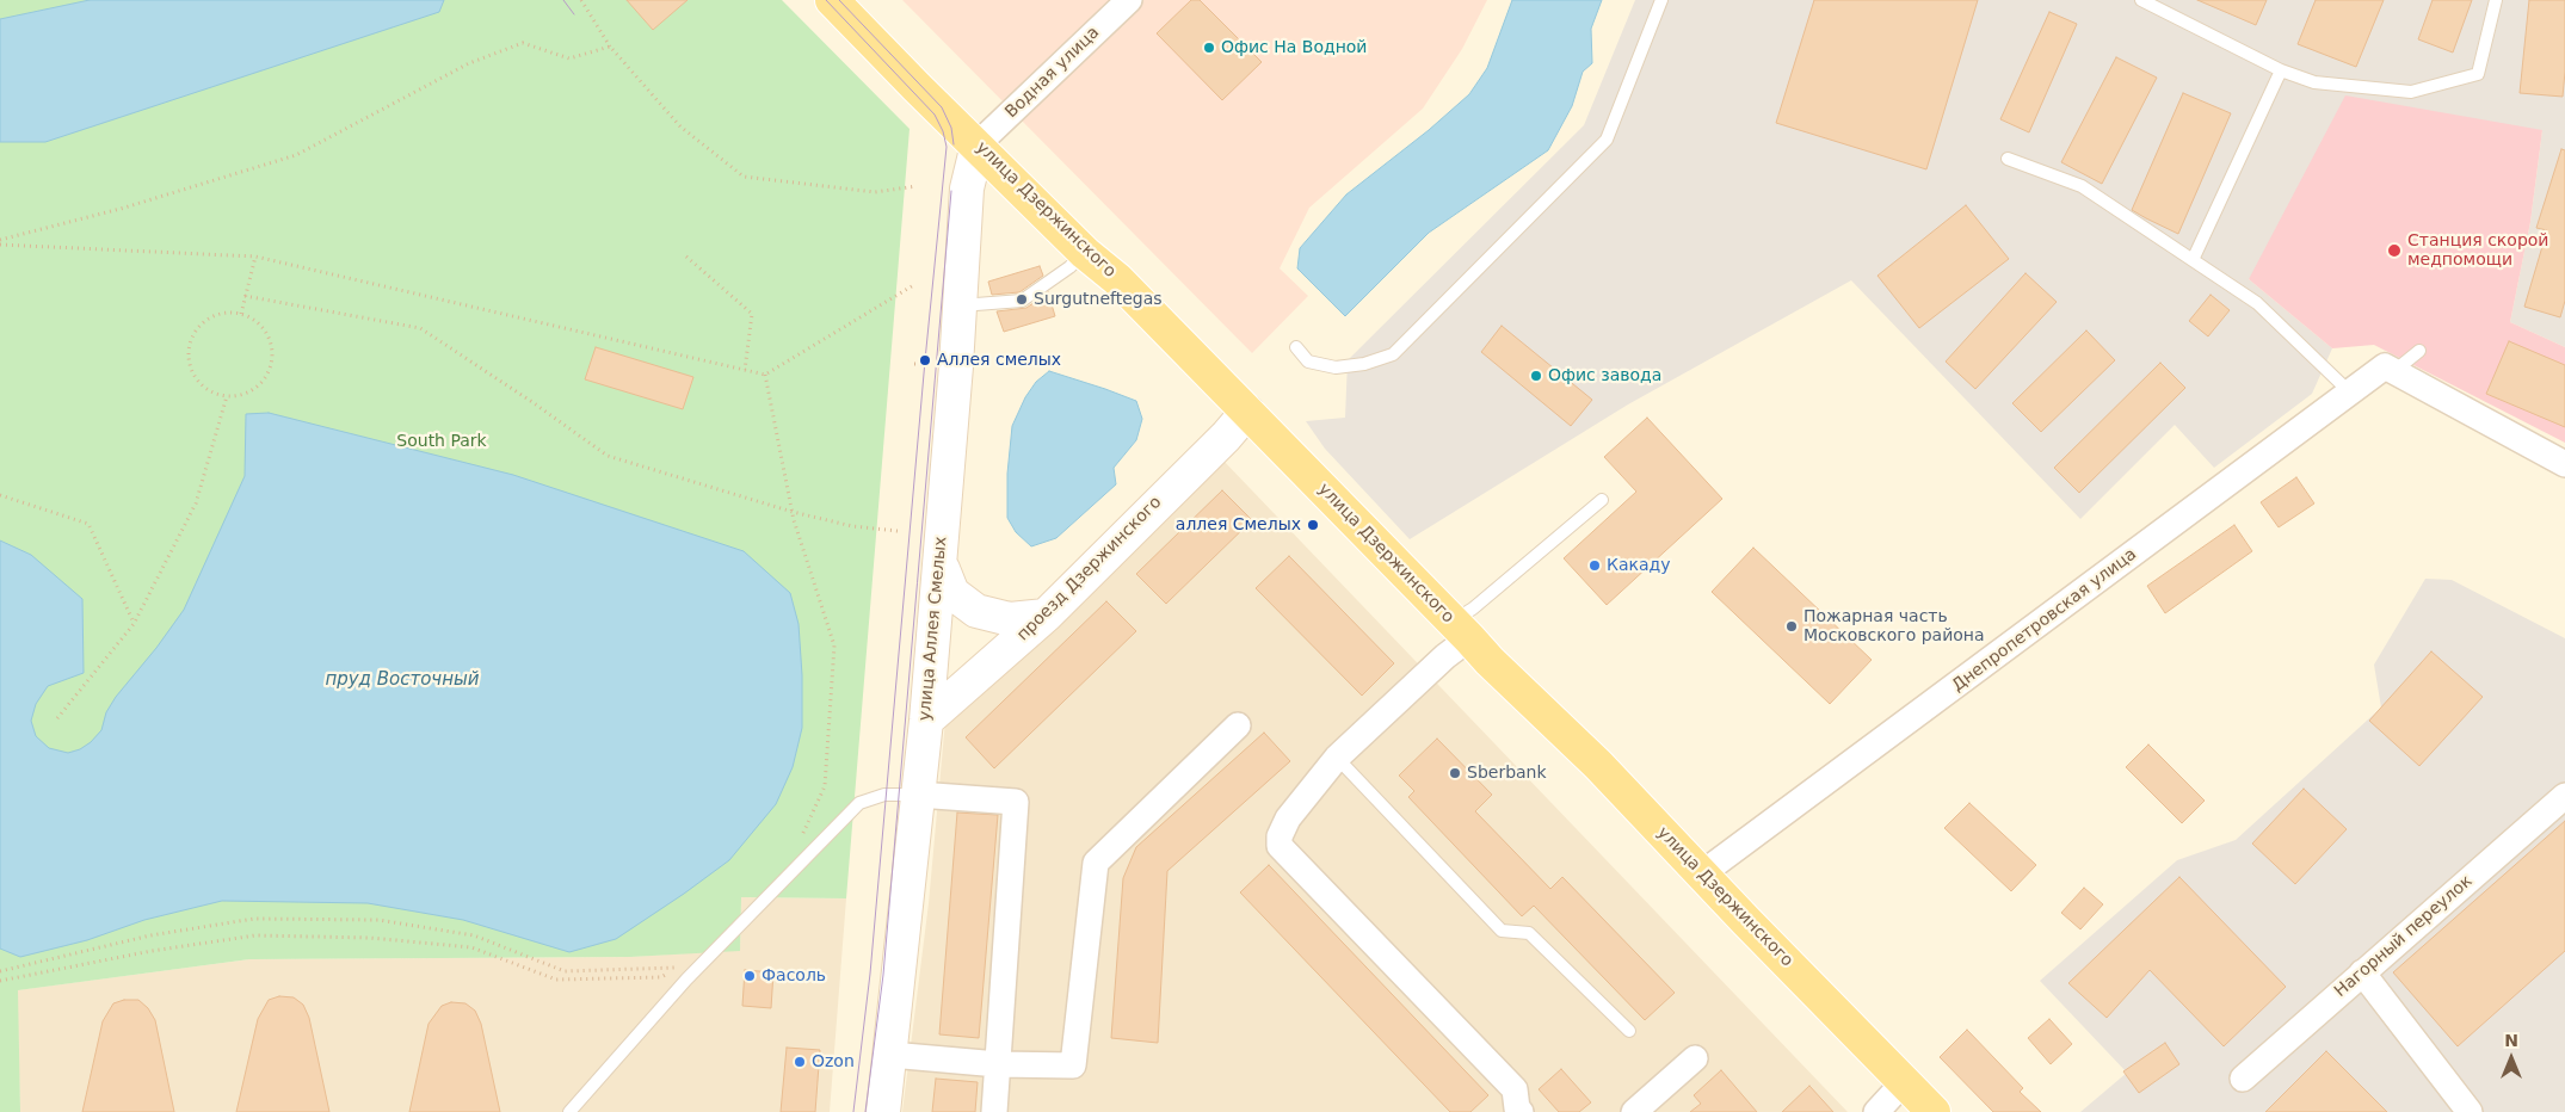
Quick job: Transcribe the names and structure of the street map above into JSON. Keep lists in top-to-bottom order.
{
  "streets": {
    "main road": ["улица Дзержинского", "проезд Дзержинского", "улица Аллея Смелых"],
    "street": ["Водная улица", "Днепропетровская улица", "Нагорный переулок"]
  },
  "crossings": [
    ["Водная улица", "улица Дзержинского"],
    ["Водная улица", "улица Аллея Смелых"],
    ["улица Дзержинского", "проезд Дзержинского"],
    ["улица Дзержинского", "Днепропетровская улица"],
    ["улица Дзержинского", "улица Аллея Смелых"],
    ["проезд Дзержинского", "улица Аллея Смелых"]
  ],
  "water": ["пруд Восточный"],
  "parks": ["South Park"],
  "places": [
    "Офис На Водной",
    "Станция скорой медпомощи",
    "Surgutneftegas",
    "Аллея смелых",
    "Офис завода",
    "аллея Смелых",
    "Какаду",
    "Пожарная часть Московского района",
    "Sberbank",
    "Фасоль",
    "Ozon"
  ],
  "north": "top"
}
